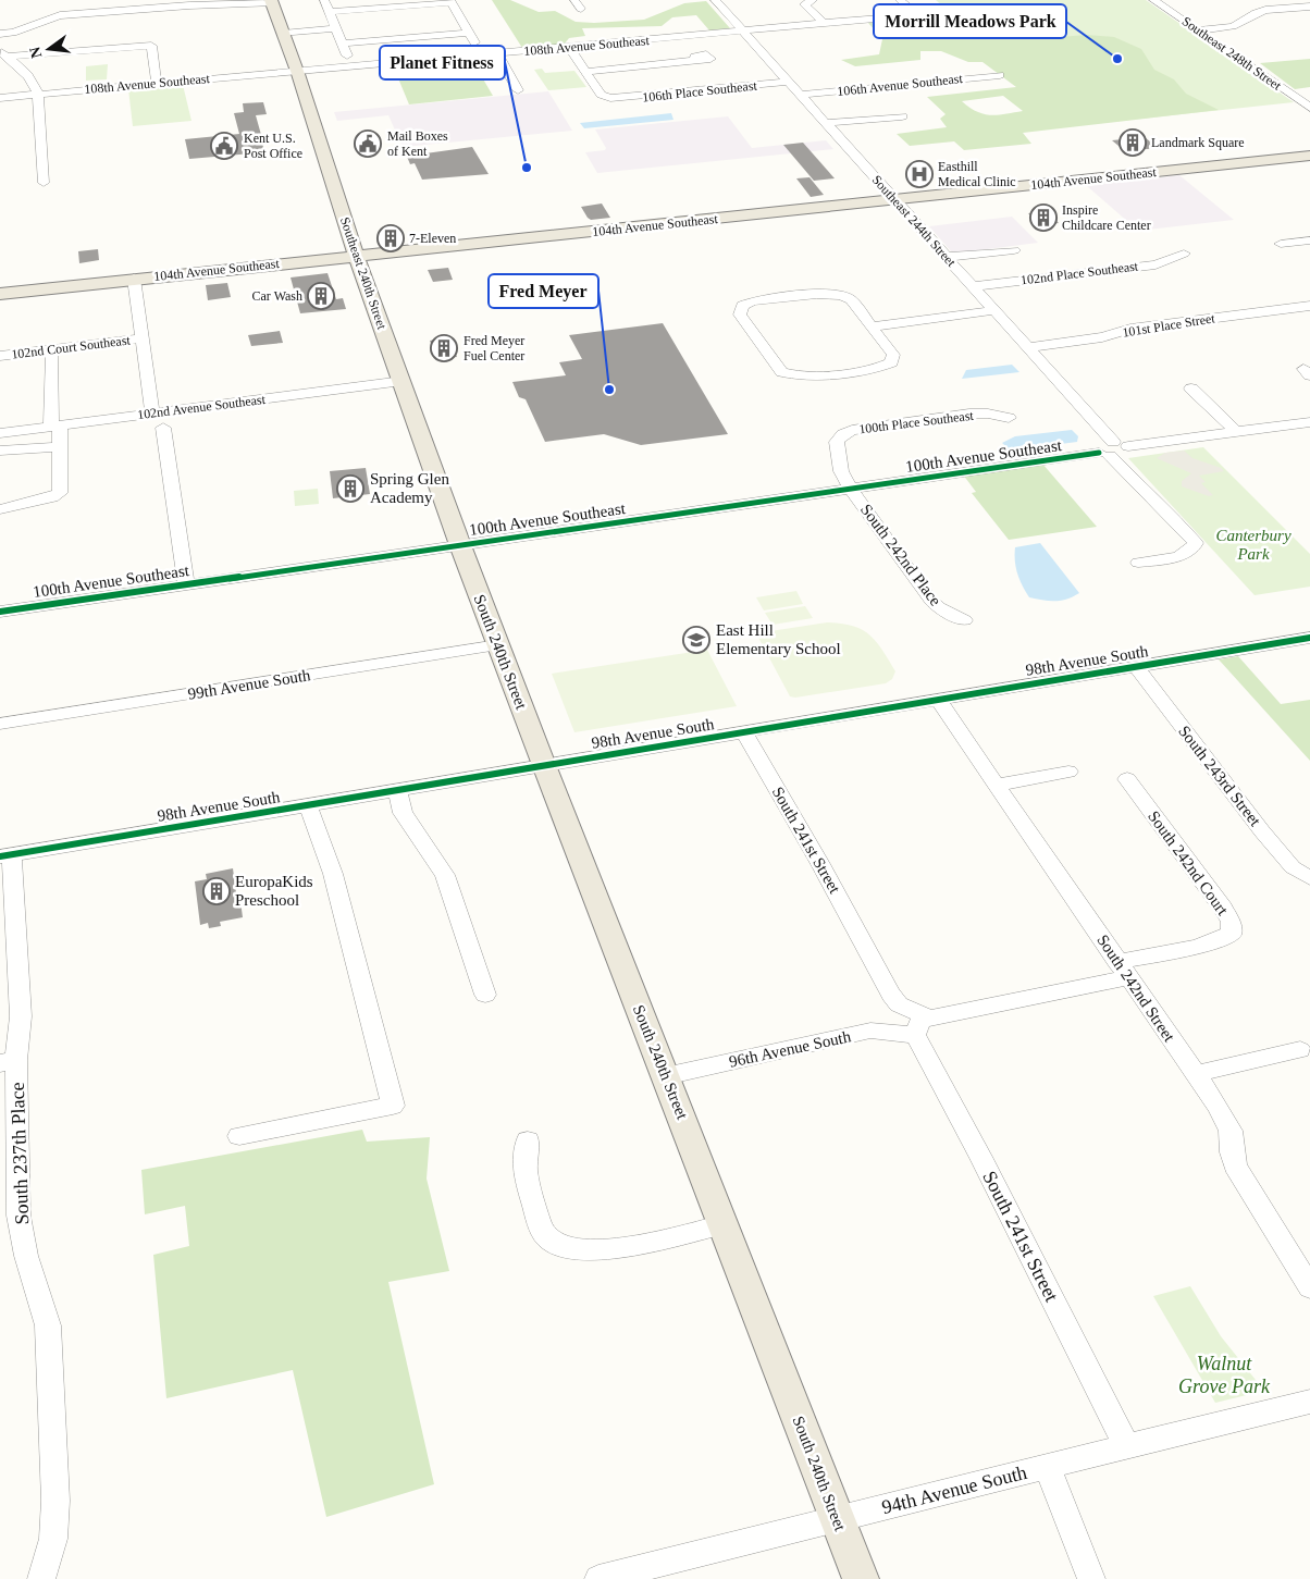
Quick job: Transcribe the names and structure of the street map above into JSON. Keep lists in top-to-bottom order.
{
  "streets": {
    "main road": ["104th Avenue Southeast", "Southeast 240th Street", "South 240th Street"],
    "street": [
      "108th Avenue Southeast",
      "Southeast 248th Street",
      "106th Avenue Southeast",
      "106th Place Southeast",
      "Southeast 244th Street",
      "102nd Place Southeast",
      "101st Place Street",
      "102nd Court Southeast",
      "102nd Avenue Southeast",
      "100th Place Southeast",
      "100th Avenue Southeast",
      "South 242nd Place",
      "98th Avenue South",
      "99th Avenue South",
      "South 243rd Street",
      "South 241st Street",
      "South 242nd Court",
      "South 242nd Street",
      "96th Avenue South",
      "South 237th Place",
      "94th Avenue South"
    ]
  },
  "crossings": [
    ["108th Avenue Southeast", "Southeast 244th Street"],
    ["108th Avenue Southeast", "Southeast 240th Street"],
    ["106th Avenue Southeast", "Southeast 244th Street"],
    ["106th Place Southeast", "Southeast 244th Street"],
    ["104th Avenue Southeast", "Southeast 244th Street"],
    ["104th Avenue Southeast", "Southeast 240th Street"],
    ["Southeast 244th Street", "102nd Place Southeast"],
    ["Southeast 244th Street", "101st Place Street"],
    ["Southeast 244th Street", "100th Avenue Southeast"],
    ["Southeast 240th Street", "102nd Avenue Southeast"],
    ["Southeast 240th Street", "100th Avenue Southeast"],
    ["Southeast 240th Street", "South 240th Street"],
    ["100th Place Southeast", "South 242nd Place"],
    ["100th Avenue Southeast", "South 242nd Place"],
    ["100th Avenue Southeast", "South 240th Street"],
    ["South 240th Street", "98th Avenue South"],
    ["South 240th Street", "99th Avenue South"],
    ["South 240th Street", "96th Avenue South"],
    ["South 240th Street", "94th Avenue South"],
    ["98th Avenue South", "South 243rd Street"],
    ["98th Avenue South", "South 241st Street"],
    ["98th Avenue South", "South 242nd Street"],
    ["98th Avenue South", "South 237th Place"],
    ["South 241st Street", "96th Avenue South"],
    ["South 241st Street", "94th Avenue South"],
    ["South 242nd Court", "South 242nd Street"],
    ["South 242nd Court", "96th Avenue South"],
    ["South 242nd Street", "96th Avenue South"]
  ],
  "parks": ["Canterbury Park", "Walnut Grove Park"],
  "places": {
    "other": ["Morrill Meadows Park", "Planet Fitness", "Fred Meyer"],
    "building": [
      "Landmark Square",
      "Inspire Childcare Center",
      "7-Eleven",
      "Car Wash",
      "Fred Meyer Fuel Center",
      "Spring Glen Academy",
      "EuropaKids Preschool"
    ],
    "public building": ["Mail Boxes of Kent", "Kent U.S. Post Office"],
    "hospital": ["Easthill Medical Clinic"],
    "school or university": ["East Hill Elementary School"]
  },
  "north": "left"
}
